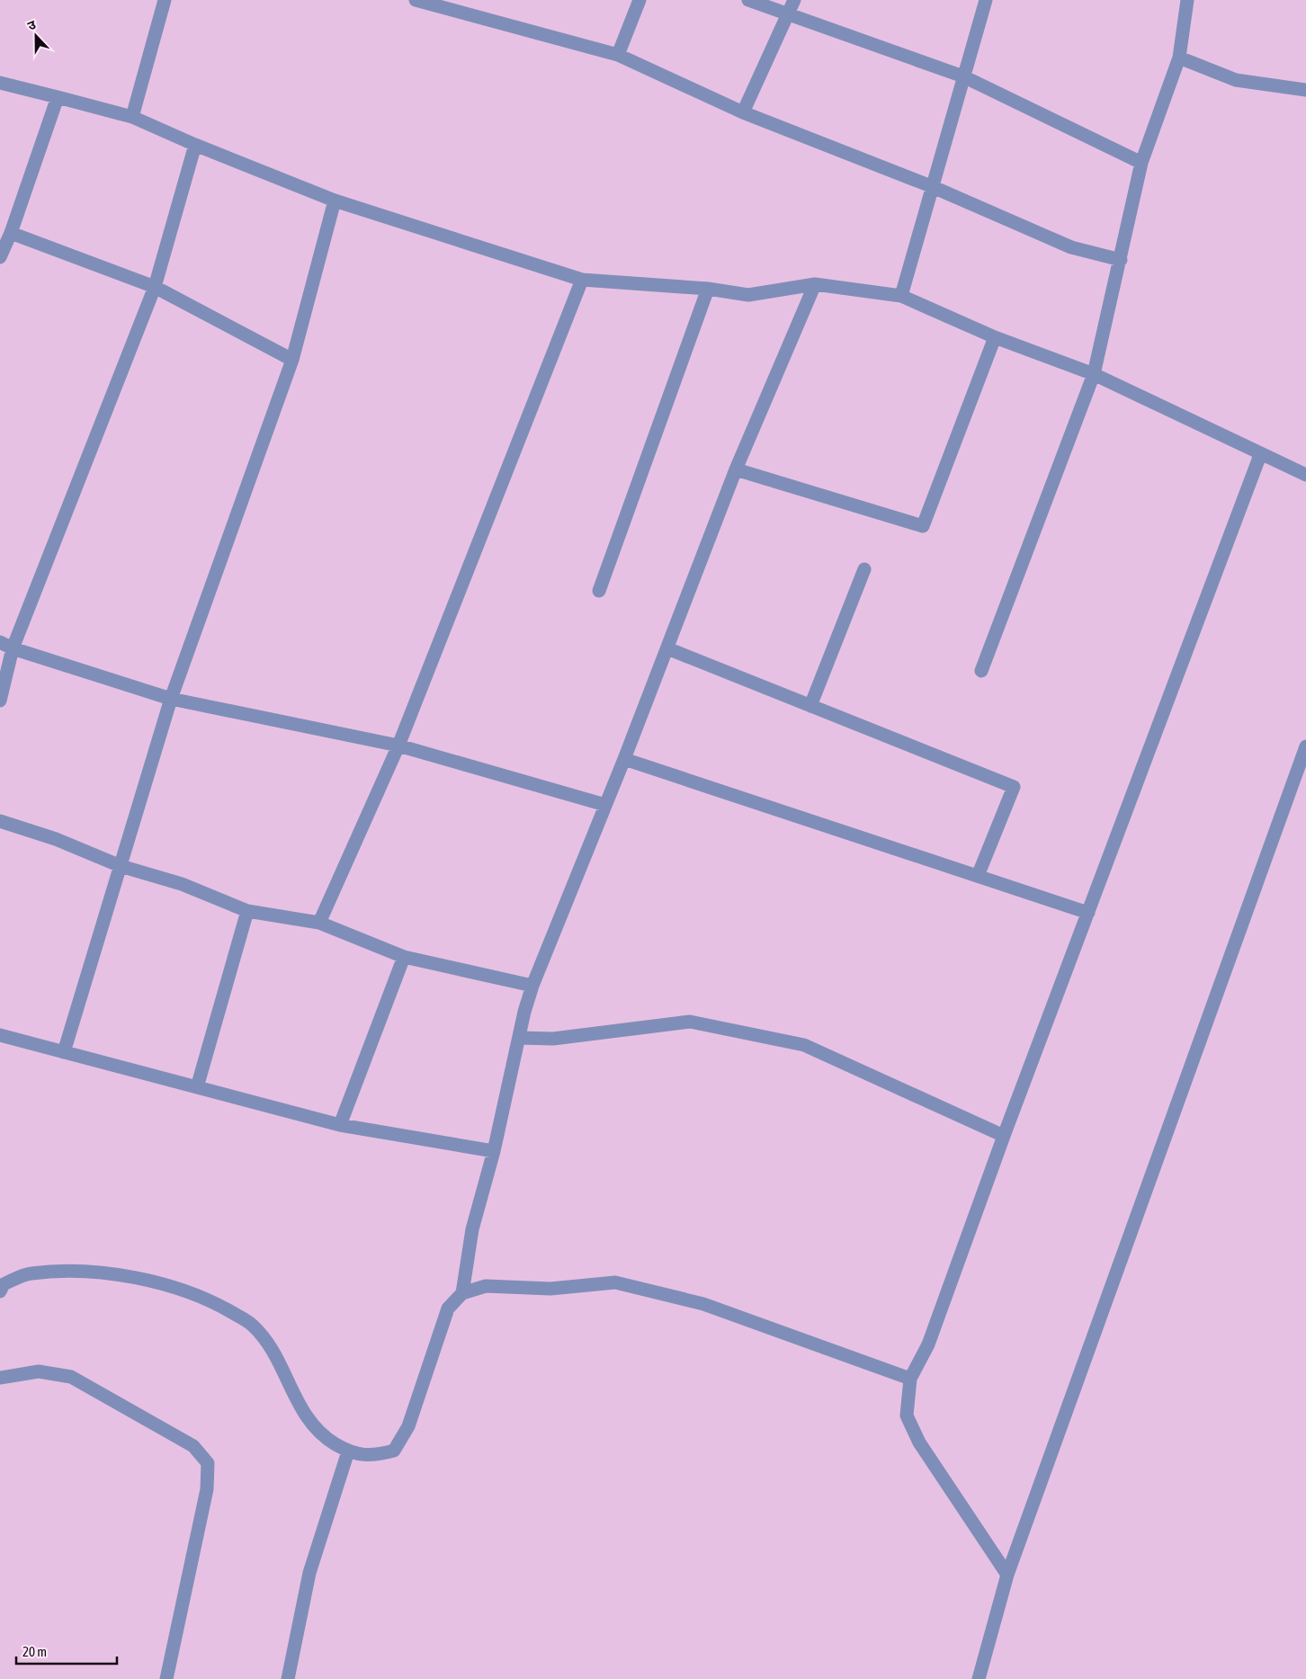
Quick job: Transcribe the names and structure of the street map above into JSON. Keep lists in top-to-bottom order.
{
  "scale_bar": "20 m",
  "north": "top"
}
